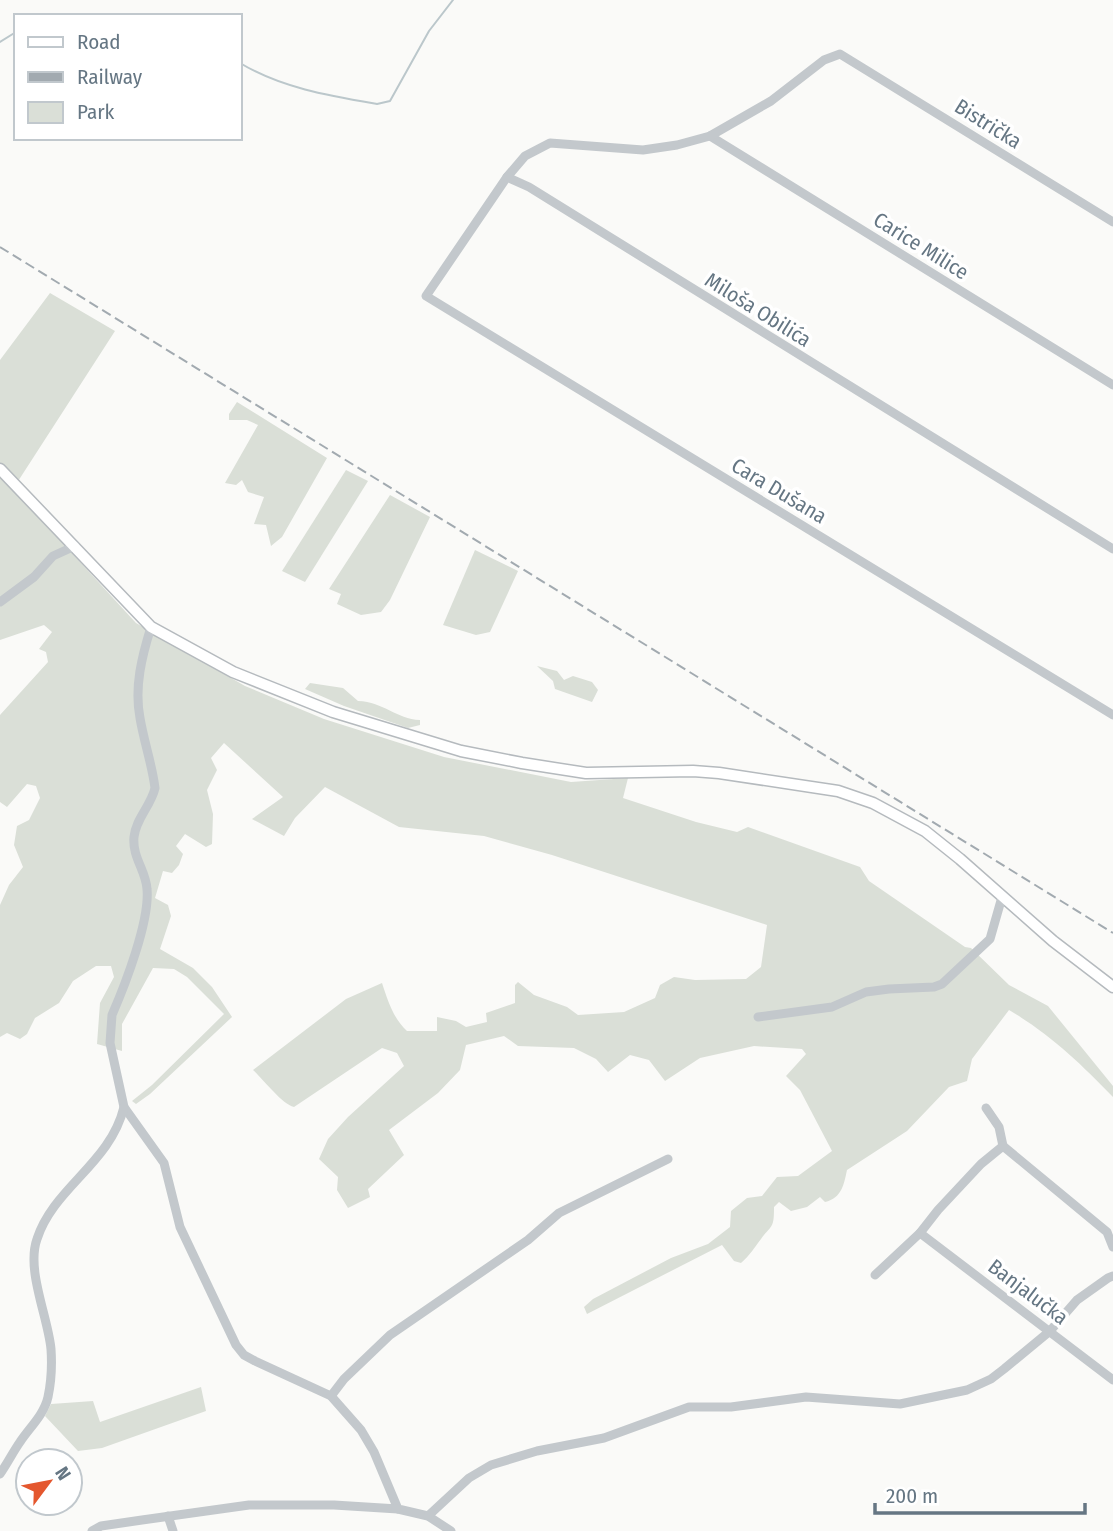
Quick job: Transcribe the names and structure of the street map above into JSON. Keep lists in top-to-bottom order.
{
  "streets": {
    "street": [
      "Bistrička",
      "Carice Milice",
      "Miloša Obilića",
      "Cara Dušana",
      "Banjalučka"
    ]
  },
  "crossings": [
    ["Bistrička", "Carice Milice"],
    ["Miloša Obilića", "Cara Dušana"]
  ],
  "legend": ["Road", "Railway", "Park"],
  "scale_bar": "200 m",
  "north": "top right"
}
